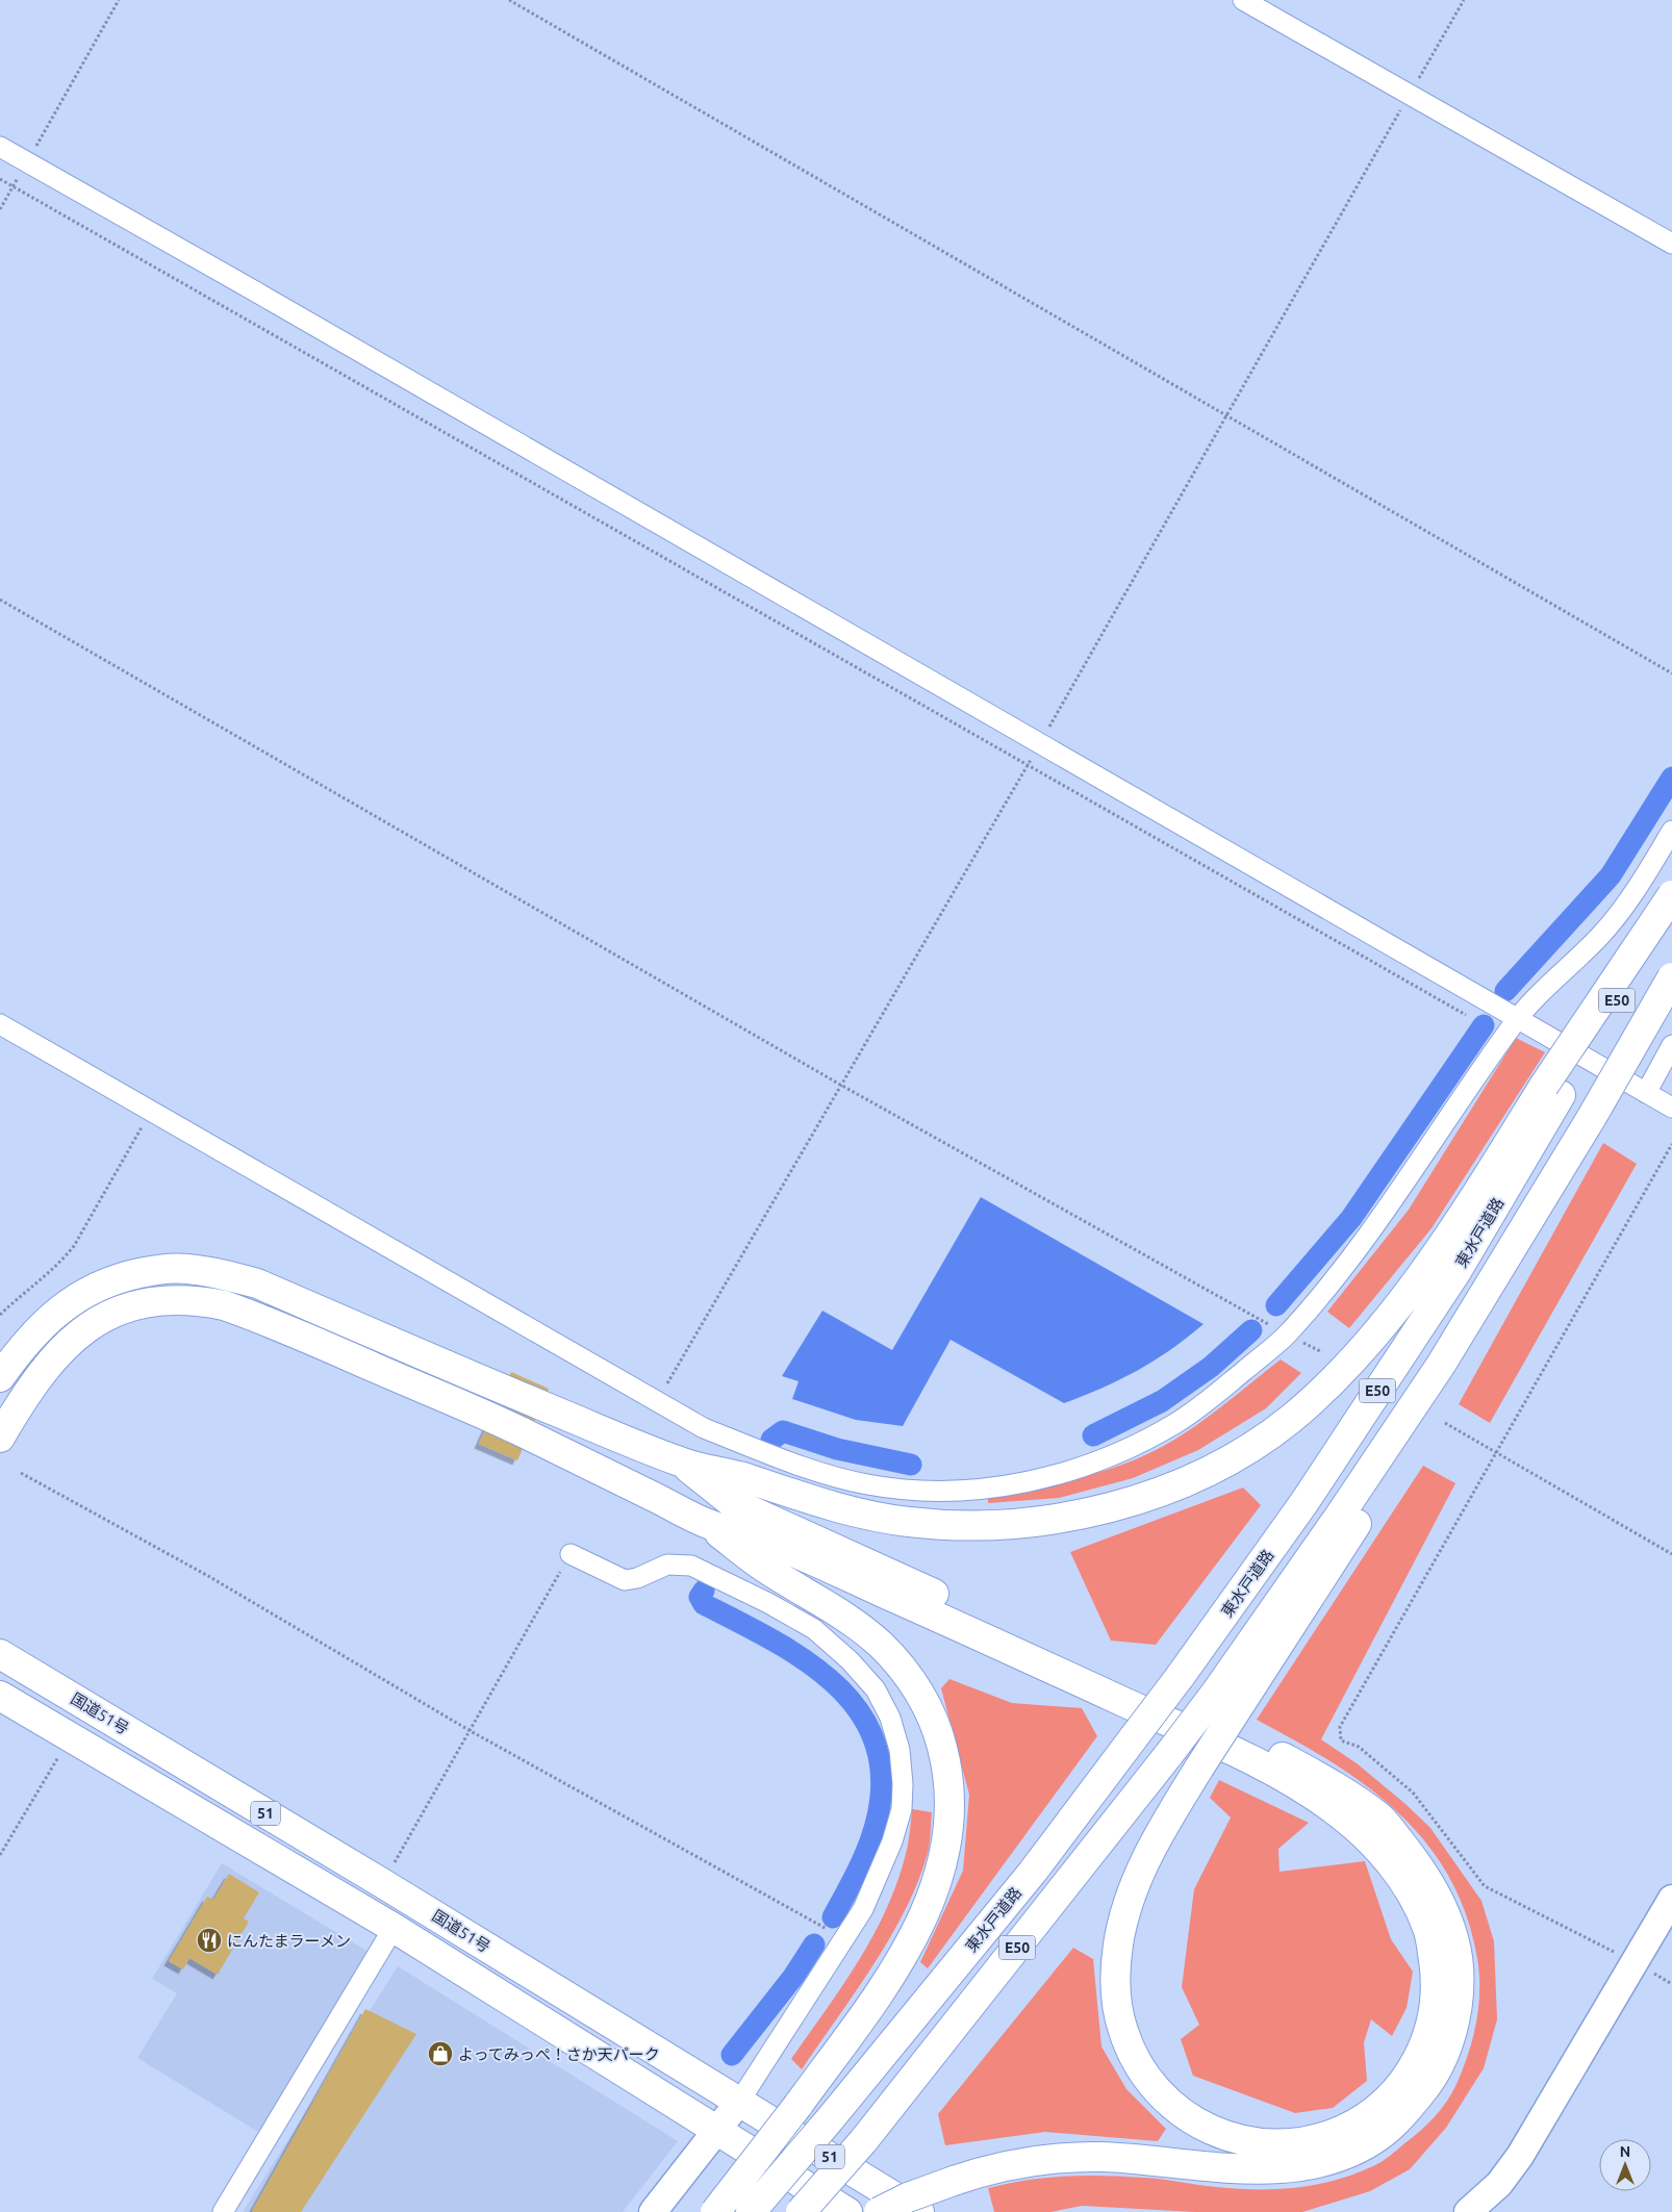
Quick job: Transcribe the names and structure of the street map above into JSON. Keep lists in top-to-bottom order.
{
  "streets": {
    "highway": [
      "E50",
      "東水戸道路",
      "国道51号",
      "51"
    ]
  },
  "places": {
    "restaurant": ["にんたまラーメン"],
    "shop": ["よってみっぺ！さか天パーク"]
  },
  "north": "top"
}
